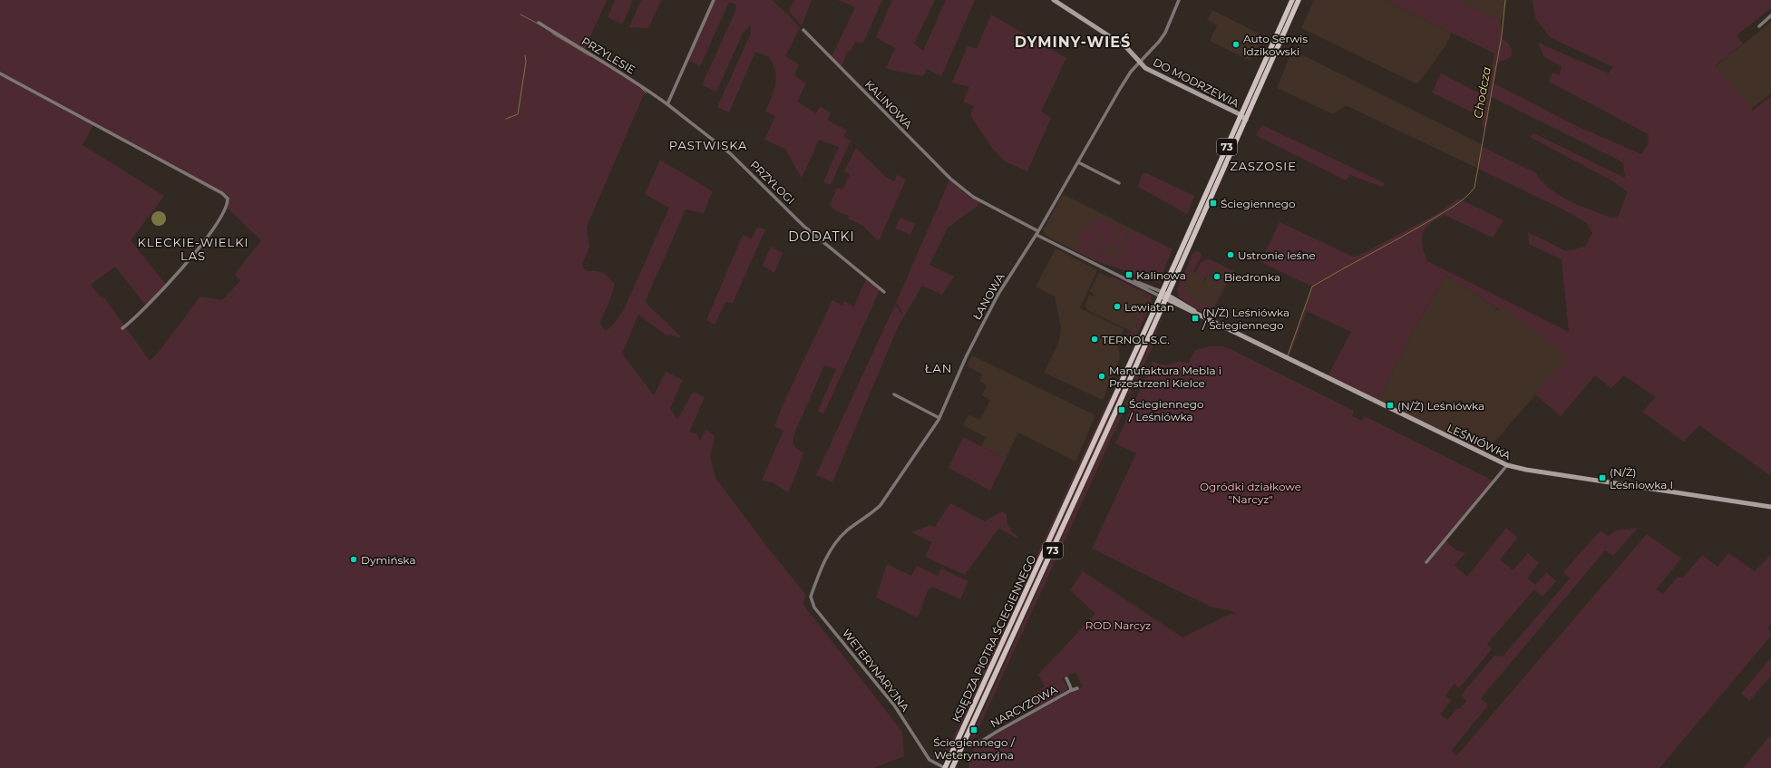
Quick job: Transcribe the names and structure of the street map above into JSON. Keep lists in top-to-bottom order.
{
  "streets": {
    "main road": ["73", "KSIĘDZA PIOTRA ŚCIEGIENNEGO"],
    "street": [
      "PRZYLESIE",
      "DO MODRZEWIA",
      "KALINOWA",
      "PRZYŁOGI",
      "ŁANOWA",
      "LEŚNIÓWKA",
      "WETERYNARYJNA",
      "NARCYZOWA"
    ]
  },
  "crossings": [
    ["PRZYLESIE", "PRZYŁOGI"],
    ["DO MODRZEWIA", "ŁANOWA"],
    ["DO MODRZEWIA", "KSIĘDZA PIOTRA ŚCIEGIENNEGO"],
    ["KALINOWA", "ŁANOWA"],
    ["ŁANOWA", "WETERYNARYJNA"],
    ["LEŚNIÓWKA", "KSIĘDZA PIOTRA ŚCIEGIENNEGO"],
    ["KSIĘDZA PIOTRA ŚCIEGIENNEGO", "WETERYNARYJNA"]
  ],
  "districts": [
    "DYMINY-WIEŚ",
    "PASTWISKA",
    "ZASZOSIE",
    "DODATKI",
    "KLECKIE-WIELKI LAS",
    "ŁAN"
  ],
  "water": ["Chodcza"],
  "parks": ["Ogródki działkowe \"Narcyz\"", "ROD Narcyz"],
  "places": {
    "other": [
      "Auto Serwis Idzikowski",
      "Ustronie leśne",
      "Biedronka",
      "Lewiatan",
      "TERNOL S.C.",
      "Manufaktura Mebla i Przestrzeni Kielce",
      "Dymińska"
    ],
    "transit": [
      "Ściegiennego",
      "Kalinowa",
      "(N/Ż) Leśniówka / Ściegiennego",
      "(N/Ż) Leśniówka",
      "Ściegiennego / Leśniówka",
      "(N/Ż) Leśniowka I",
      "Ściegiennego / Weterynaryjna"
    ]
  }
}
